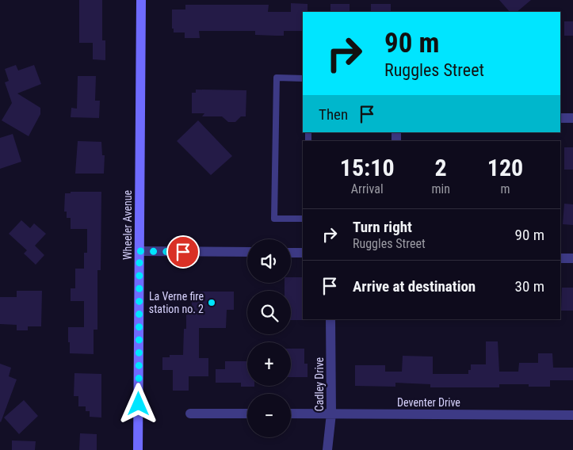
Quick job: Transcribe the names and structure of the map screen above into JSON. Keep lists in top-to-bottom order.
{
  "streets": {
    "main road": ["Wheeler Avenue"],
    "street": ["Cadley Drive", "Deventer Drive"]
  },
  "crossings": [
    ["Cadley Drive", "Deventer Drive"]
  ],
  "places": ["La Verne fire station no. 2"],
  "page": {
    "turn": ["90 m", "Ruggles Street"],
    "then": "Then",
    "eta": [
      "15:10",
      "Arrival",
      "2",
      "min",
      "120",
      "m"
    ],
    "list": [
      {
        "name": "Turn right",
        "note": "Ruggles Street",
        "value": "90 m"
      },
      {
        "name": "Arrive at destination",
        "value": "30 m"
      }
    ],
    "map_buttons": ["+", "−"]
  }
}
